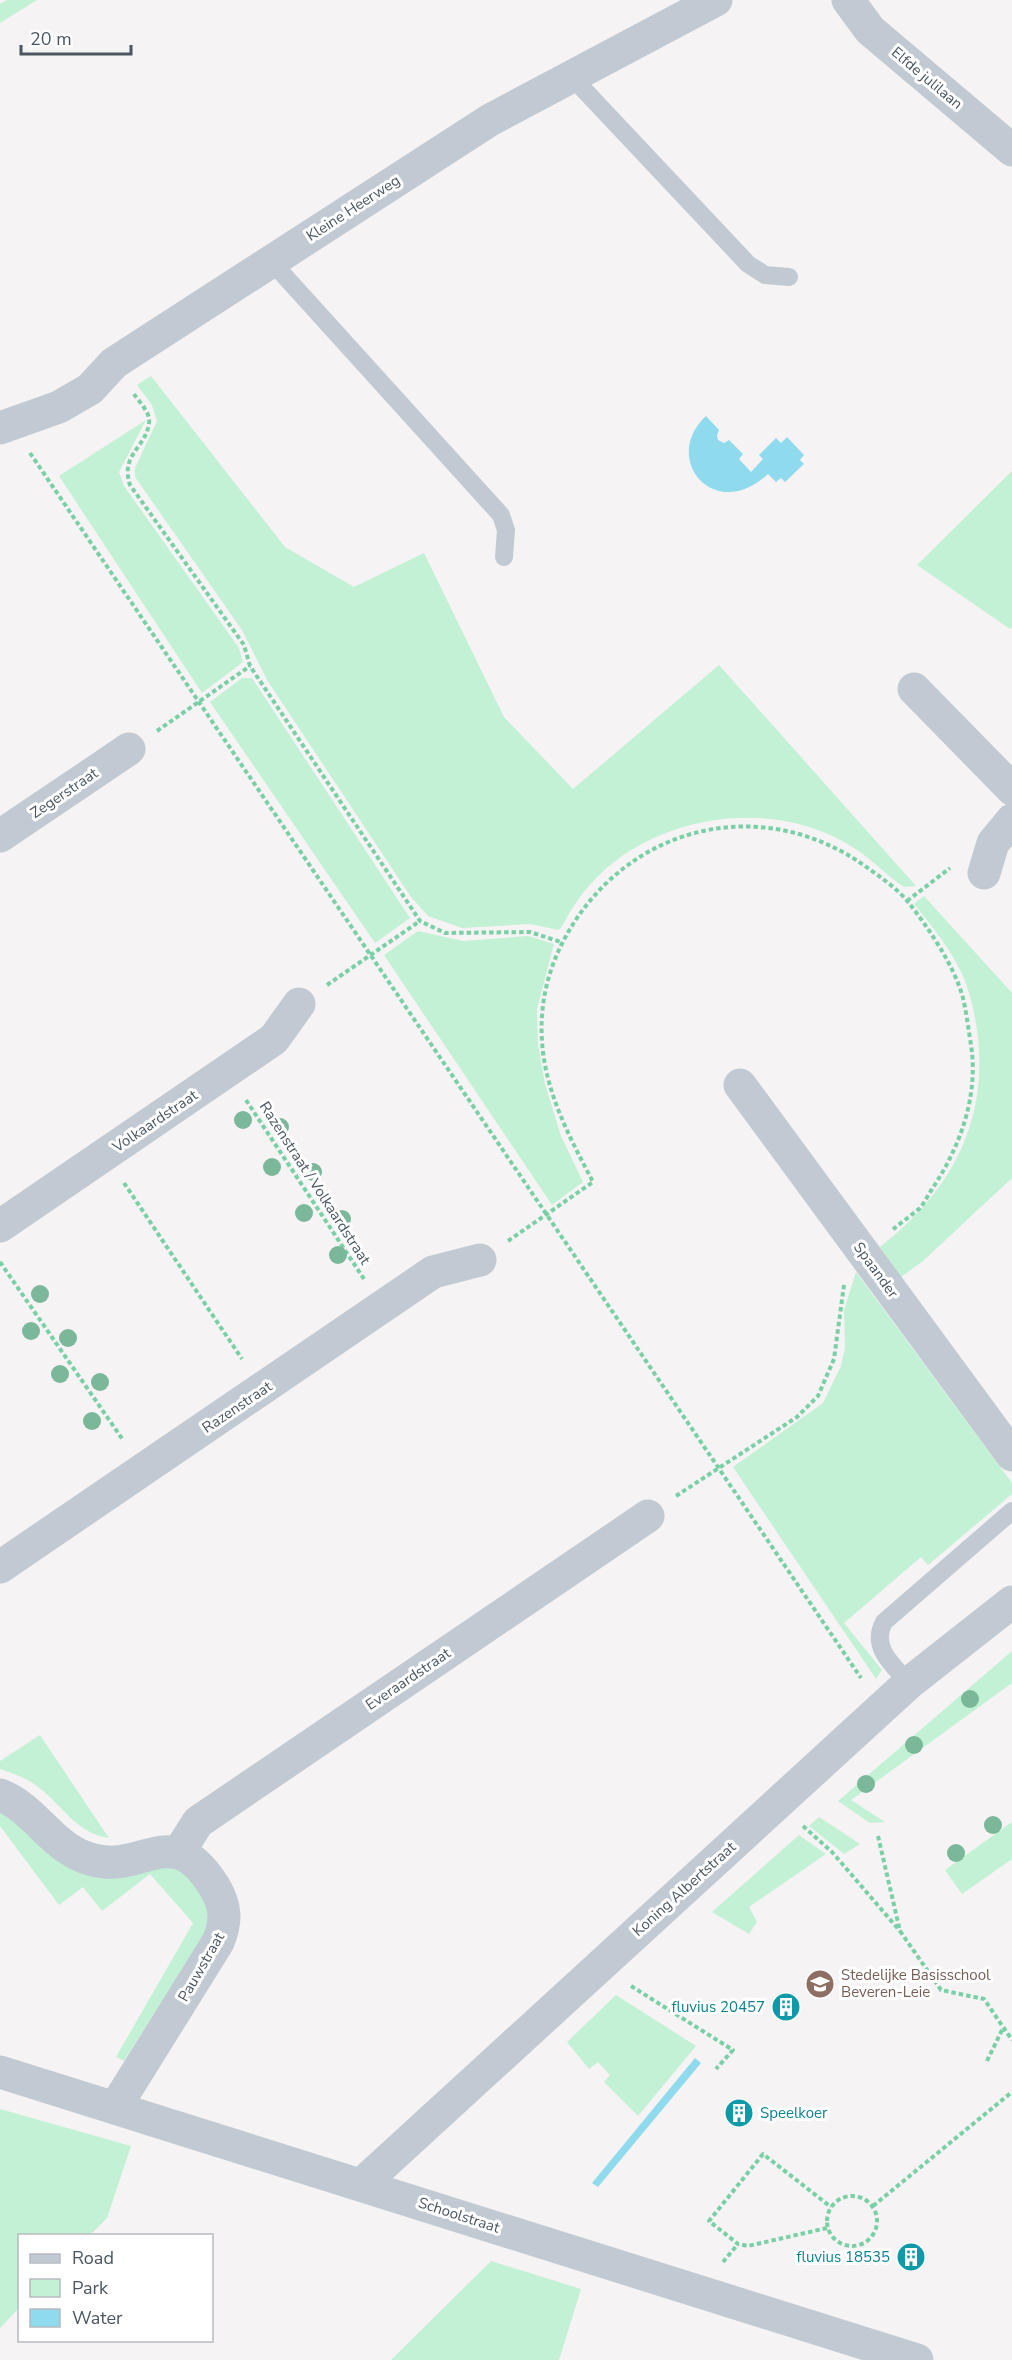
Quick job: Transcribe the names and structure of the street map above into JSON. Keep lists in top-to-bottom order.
{
  "streets": {
    "street": [
      "Elfde julilaan",
      "Kleine Heerweg",
      "Zegerstraat",
      "Volkaardstraat",
      "Spaander",
      "Razenstraat",
      "Everaardstraat",
      "Koning Albertstraat",
      "Pauwstraat",
      "Schoolstraat"
    ],
    "path": ["Razenstraat / Volkaardstraat"]
  },
  "crossings": [
    ["Volkaardstraat", "Razenstraat / Volkaardstraat"],
    ["Razenstraat / Volkaardstraat", "Razenstraat"],
    ["Everaardstraat", "Pauwstraat"],
    ["Koning Albertstraat", "Schoolstraat"],
    ["Pauwstraat", "Schoolstraat"]
  ],
  "places": {
    "school or university": ["Stedelijke Basisschool Beveren-Leie"],
    "building": ["fluvius 20457", "Speelkoer", "fluvius 18535"]
  },
  "legend": ["Road", "Park", "Water"],
  "scale_bar": "20 m"
}
